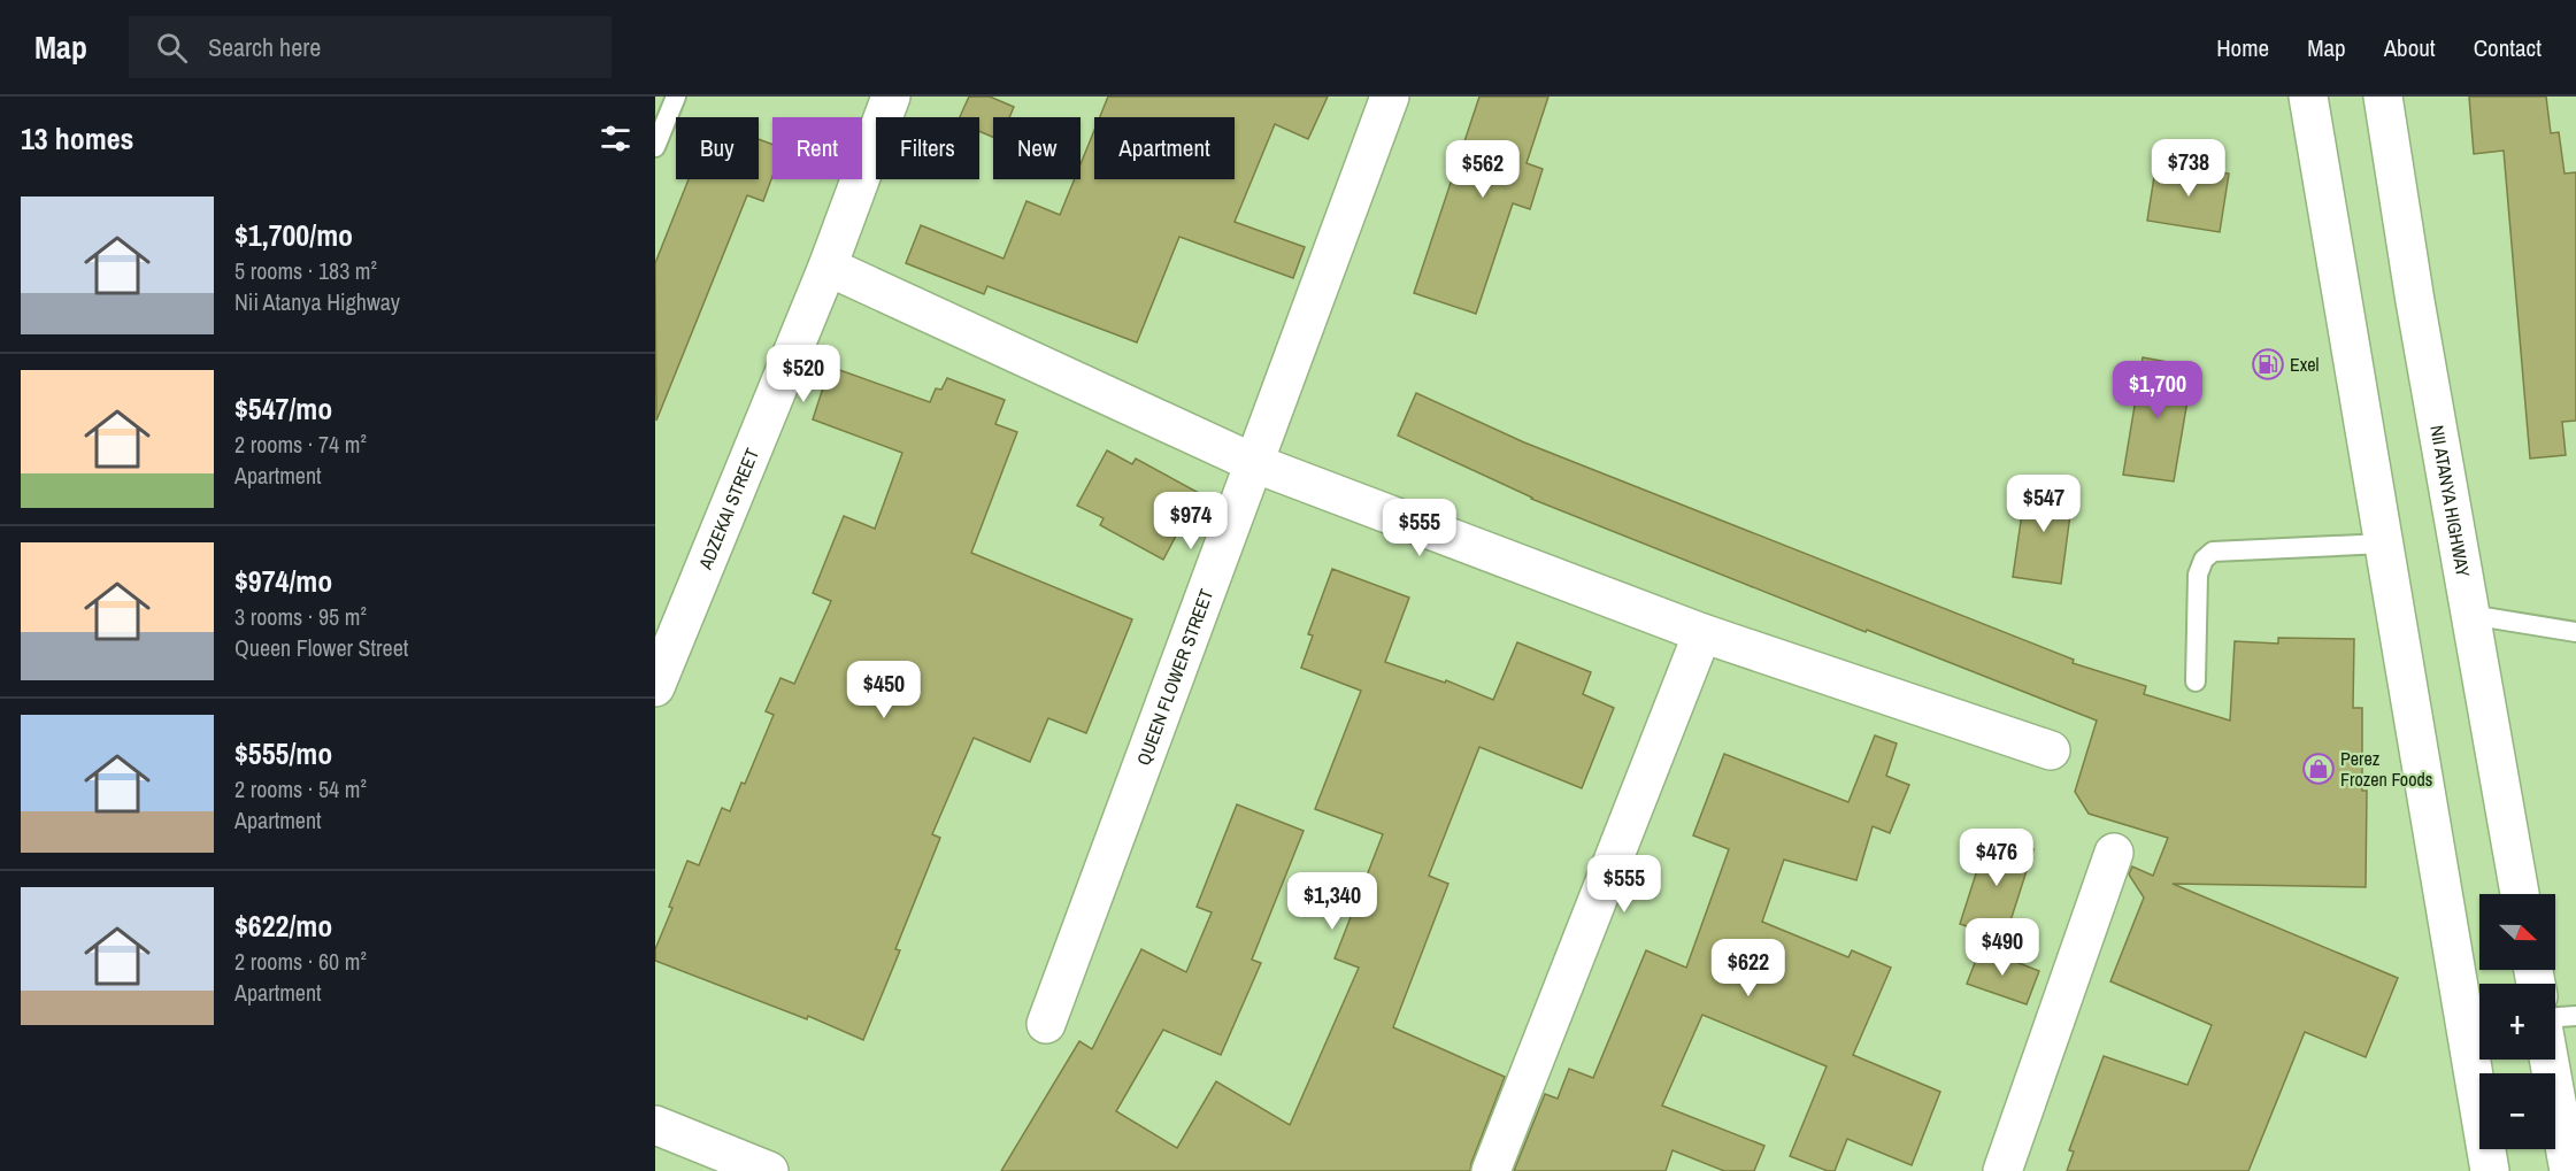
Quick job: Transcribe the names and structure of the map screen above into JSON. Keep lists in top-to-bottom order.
{
  "streets": {
    "street": ["NII ATANYA HIGHWAY", "ADZEKAI STREET", "QUEEN FLOWER STREET"]
  },
  "places": {
    "fuel station": ["Exel"],
    "shop": ["Perez Frozen Foods"]
  },
  "north": "right",
  "page": {
    "header": "Map",
    "search": "Search here",
    "nav": [
      "Home",
      "Map",
      "About",
      "Contact"
    ],
    "heading": "13 homes",
    "chip": [
      "Buy",
      "Rent",
      "Filters",
      "New",
      "Apartment"
    ],
    "price": [
      "$738",
      "$562",
      "$520",
      "$1,700",
      "$547",
      "$974",
      "$555",
      "$450",
      "$476",
      "$555",
      "$1,340",
      "$490",
      "$622"
    ],
    "list": [
      {
        "name": "$1,700/mo",
        "note": "5 rooms · 183 m² · Nii Atanya Highway"
      },
      {
        "name": "$547/mo",
        "note": "2 rooms · 74 m² · Apartment"
      },
      {
        "name": "$974/mo",
        "note": "3 rooms · 95 m² · Queen Flower Street"
      },
      {
        "name": "$555/mo",
        "note": "2 rooms · 54 m² · Apartment"
      },
      {
        "name": "$622/mo",
        "note": "2 rooms · 60 m² · Apartment"
      }
    ],
    "map_buttons": ["+", "−"]
  }
}
